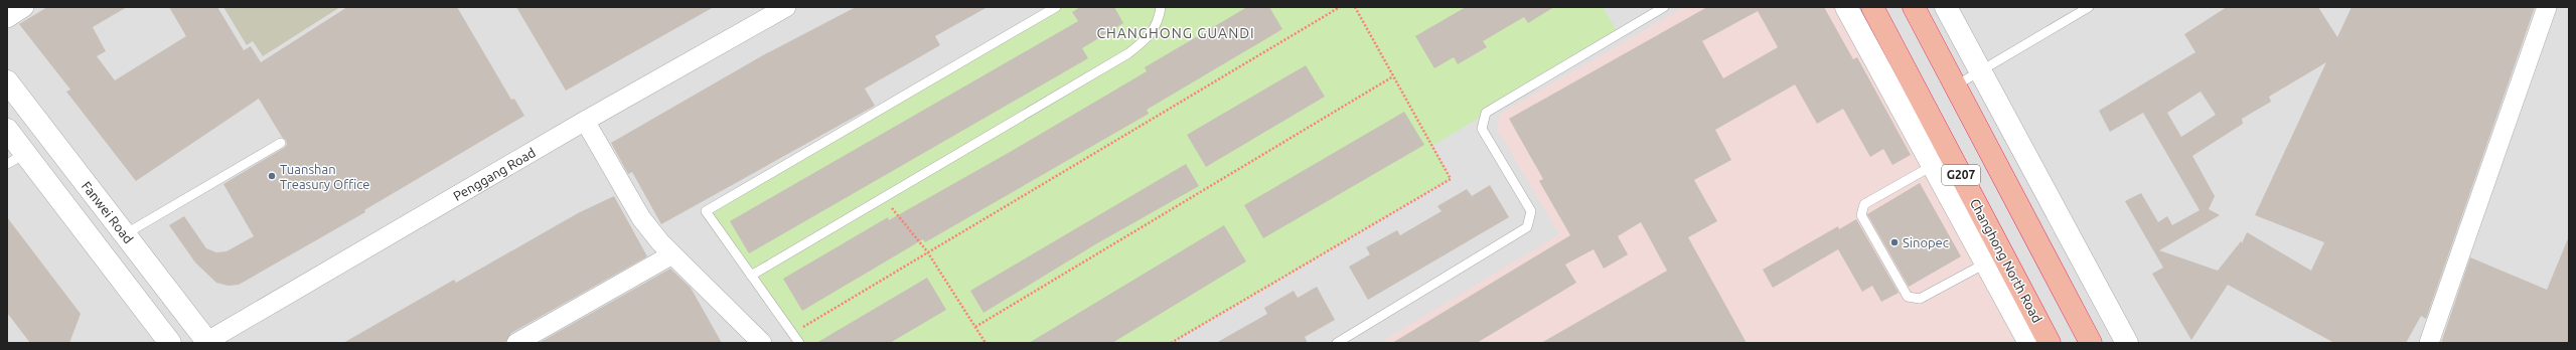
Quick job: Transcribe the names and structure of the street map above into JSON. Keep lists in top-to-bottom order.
{
  "streets": {
    "highway": ["G207", "Changhong North Road"],
    "street": ["Penggang Road", "Fanwei Road"]
  },
  "crossings": [
    ["Penggang Road", "Fanwei Road"]
  ],
  "districts": ["CHANGHONG GUANDI"],
  "places": ["Tuanshan Treasury Office", "Sinopec"]
}
